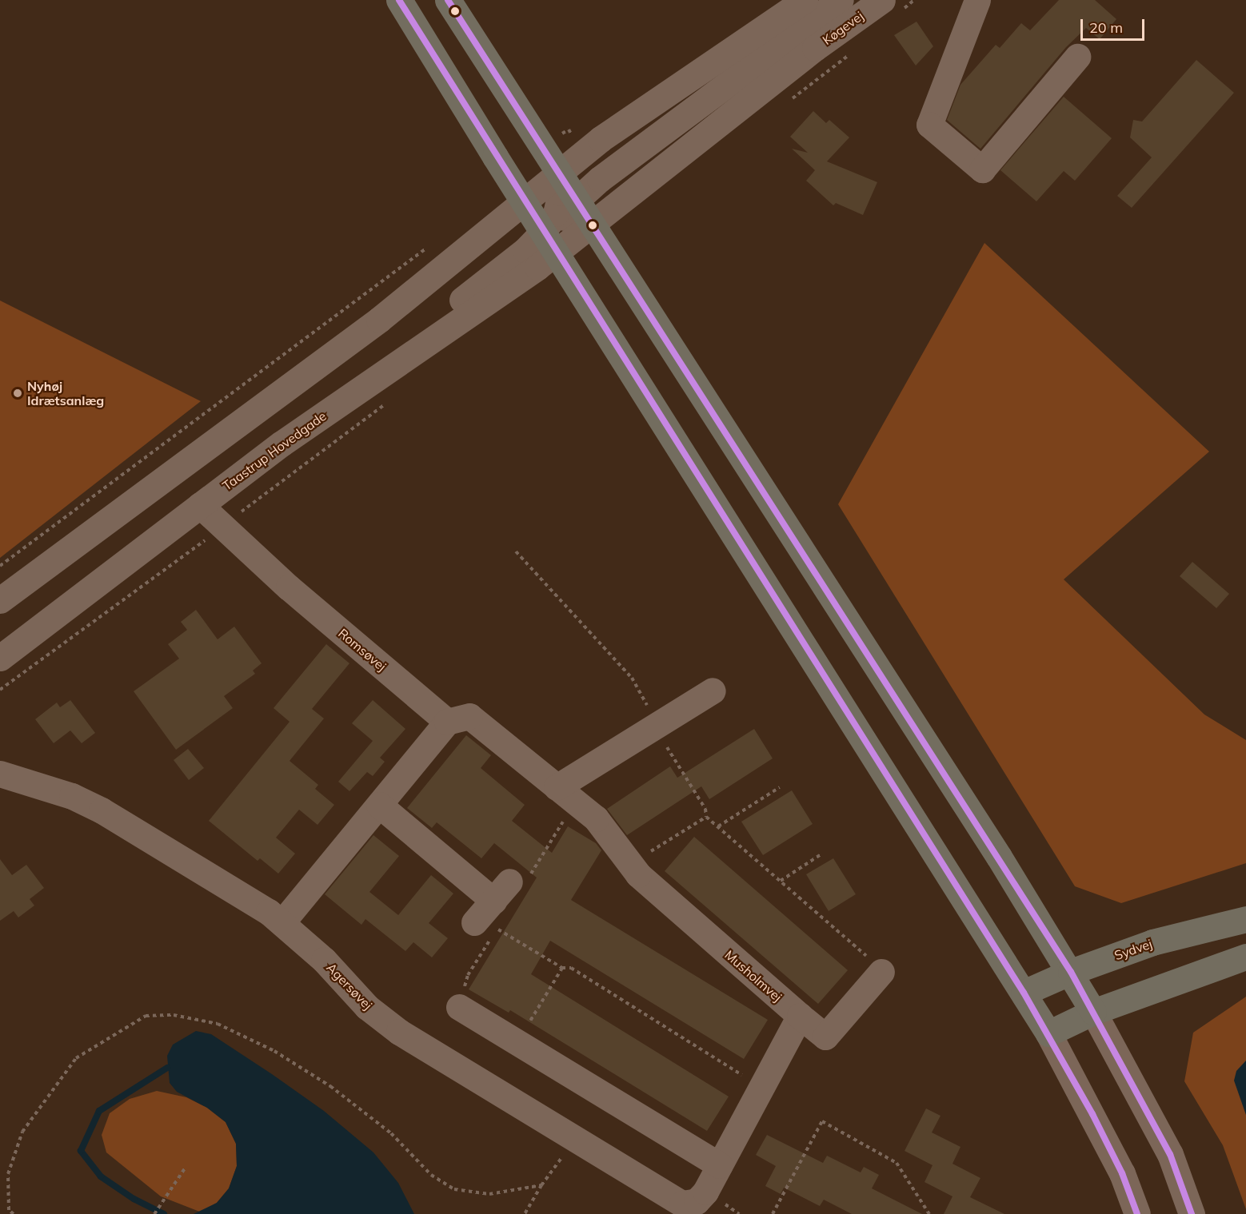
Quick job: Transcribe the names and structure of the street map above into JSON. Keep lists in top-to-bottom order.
{
  "streets": {
    "main road": ["Sydvej"],
    "street": [
      "Køgevej",
      "Taastrup Hovedgade",
      "Romsøvej",
      "Musholmvej",
      "Agersøvej"
    ]
  },
  "crossings": [
    ["Køgevej", "Taastrup Hovedgade"],
    ["Taastrup Hovedgade", "Romsøvej"],
    ["Romsøvej", "Musholmvej"]
  ],
  "places": ["Nyhøj Idrætsanlæg"],
  "scale_bar": "20 m"
}
